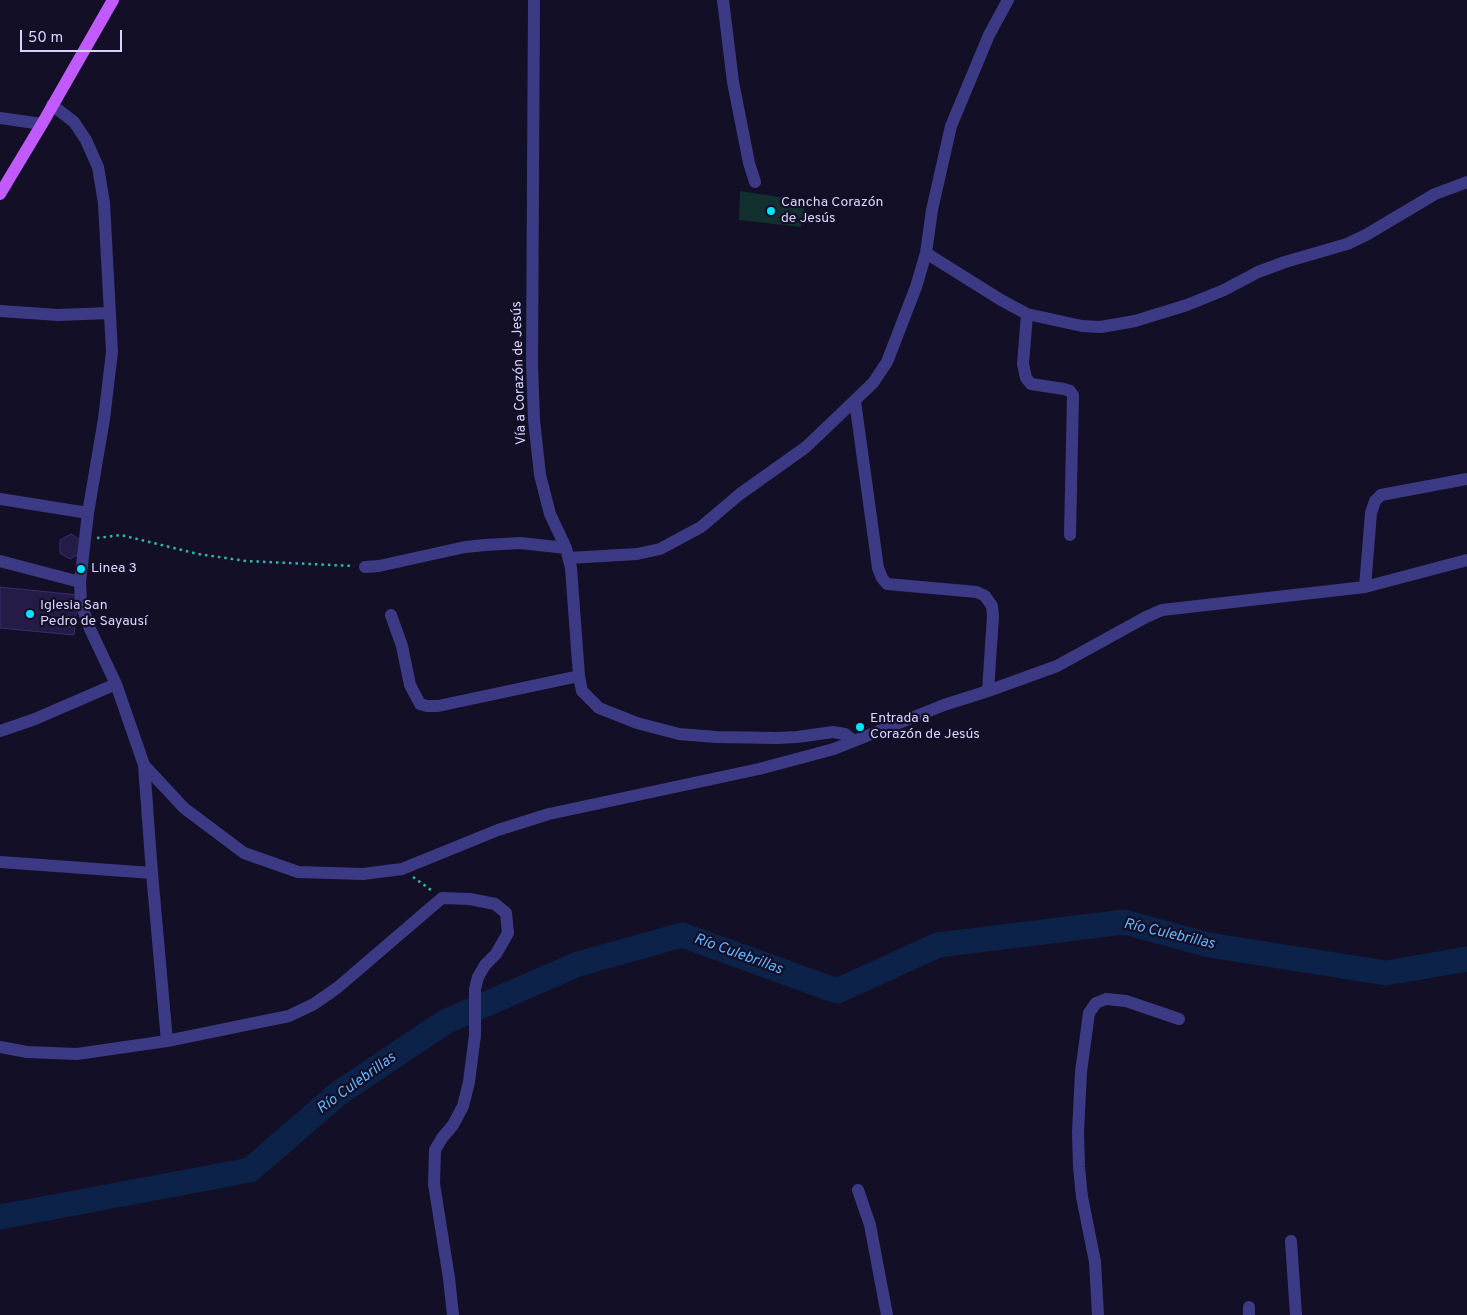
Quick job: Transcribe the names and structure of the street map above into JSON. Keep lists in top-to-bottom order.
{
  "streets": {
    "street": ["Vía a Corazón de Jesús"]
  },
  "water": ["Río Culebrillas"],
  "places": [
    "Cancha Corazón de Jesús",
    "Linea 3",
    "Iglesia San Pedro de Sayausí",
    "Entrada a Corazón de Jesús"
  ],
  "scale_bar": "50 m"
}
